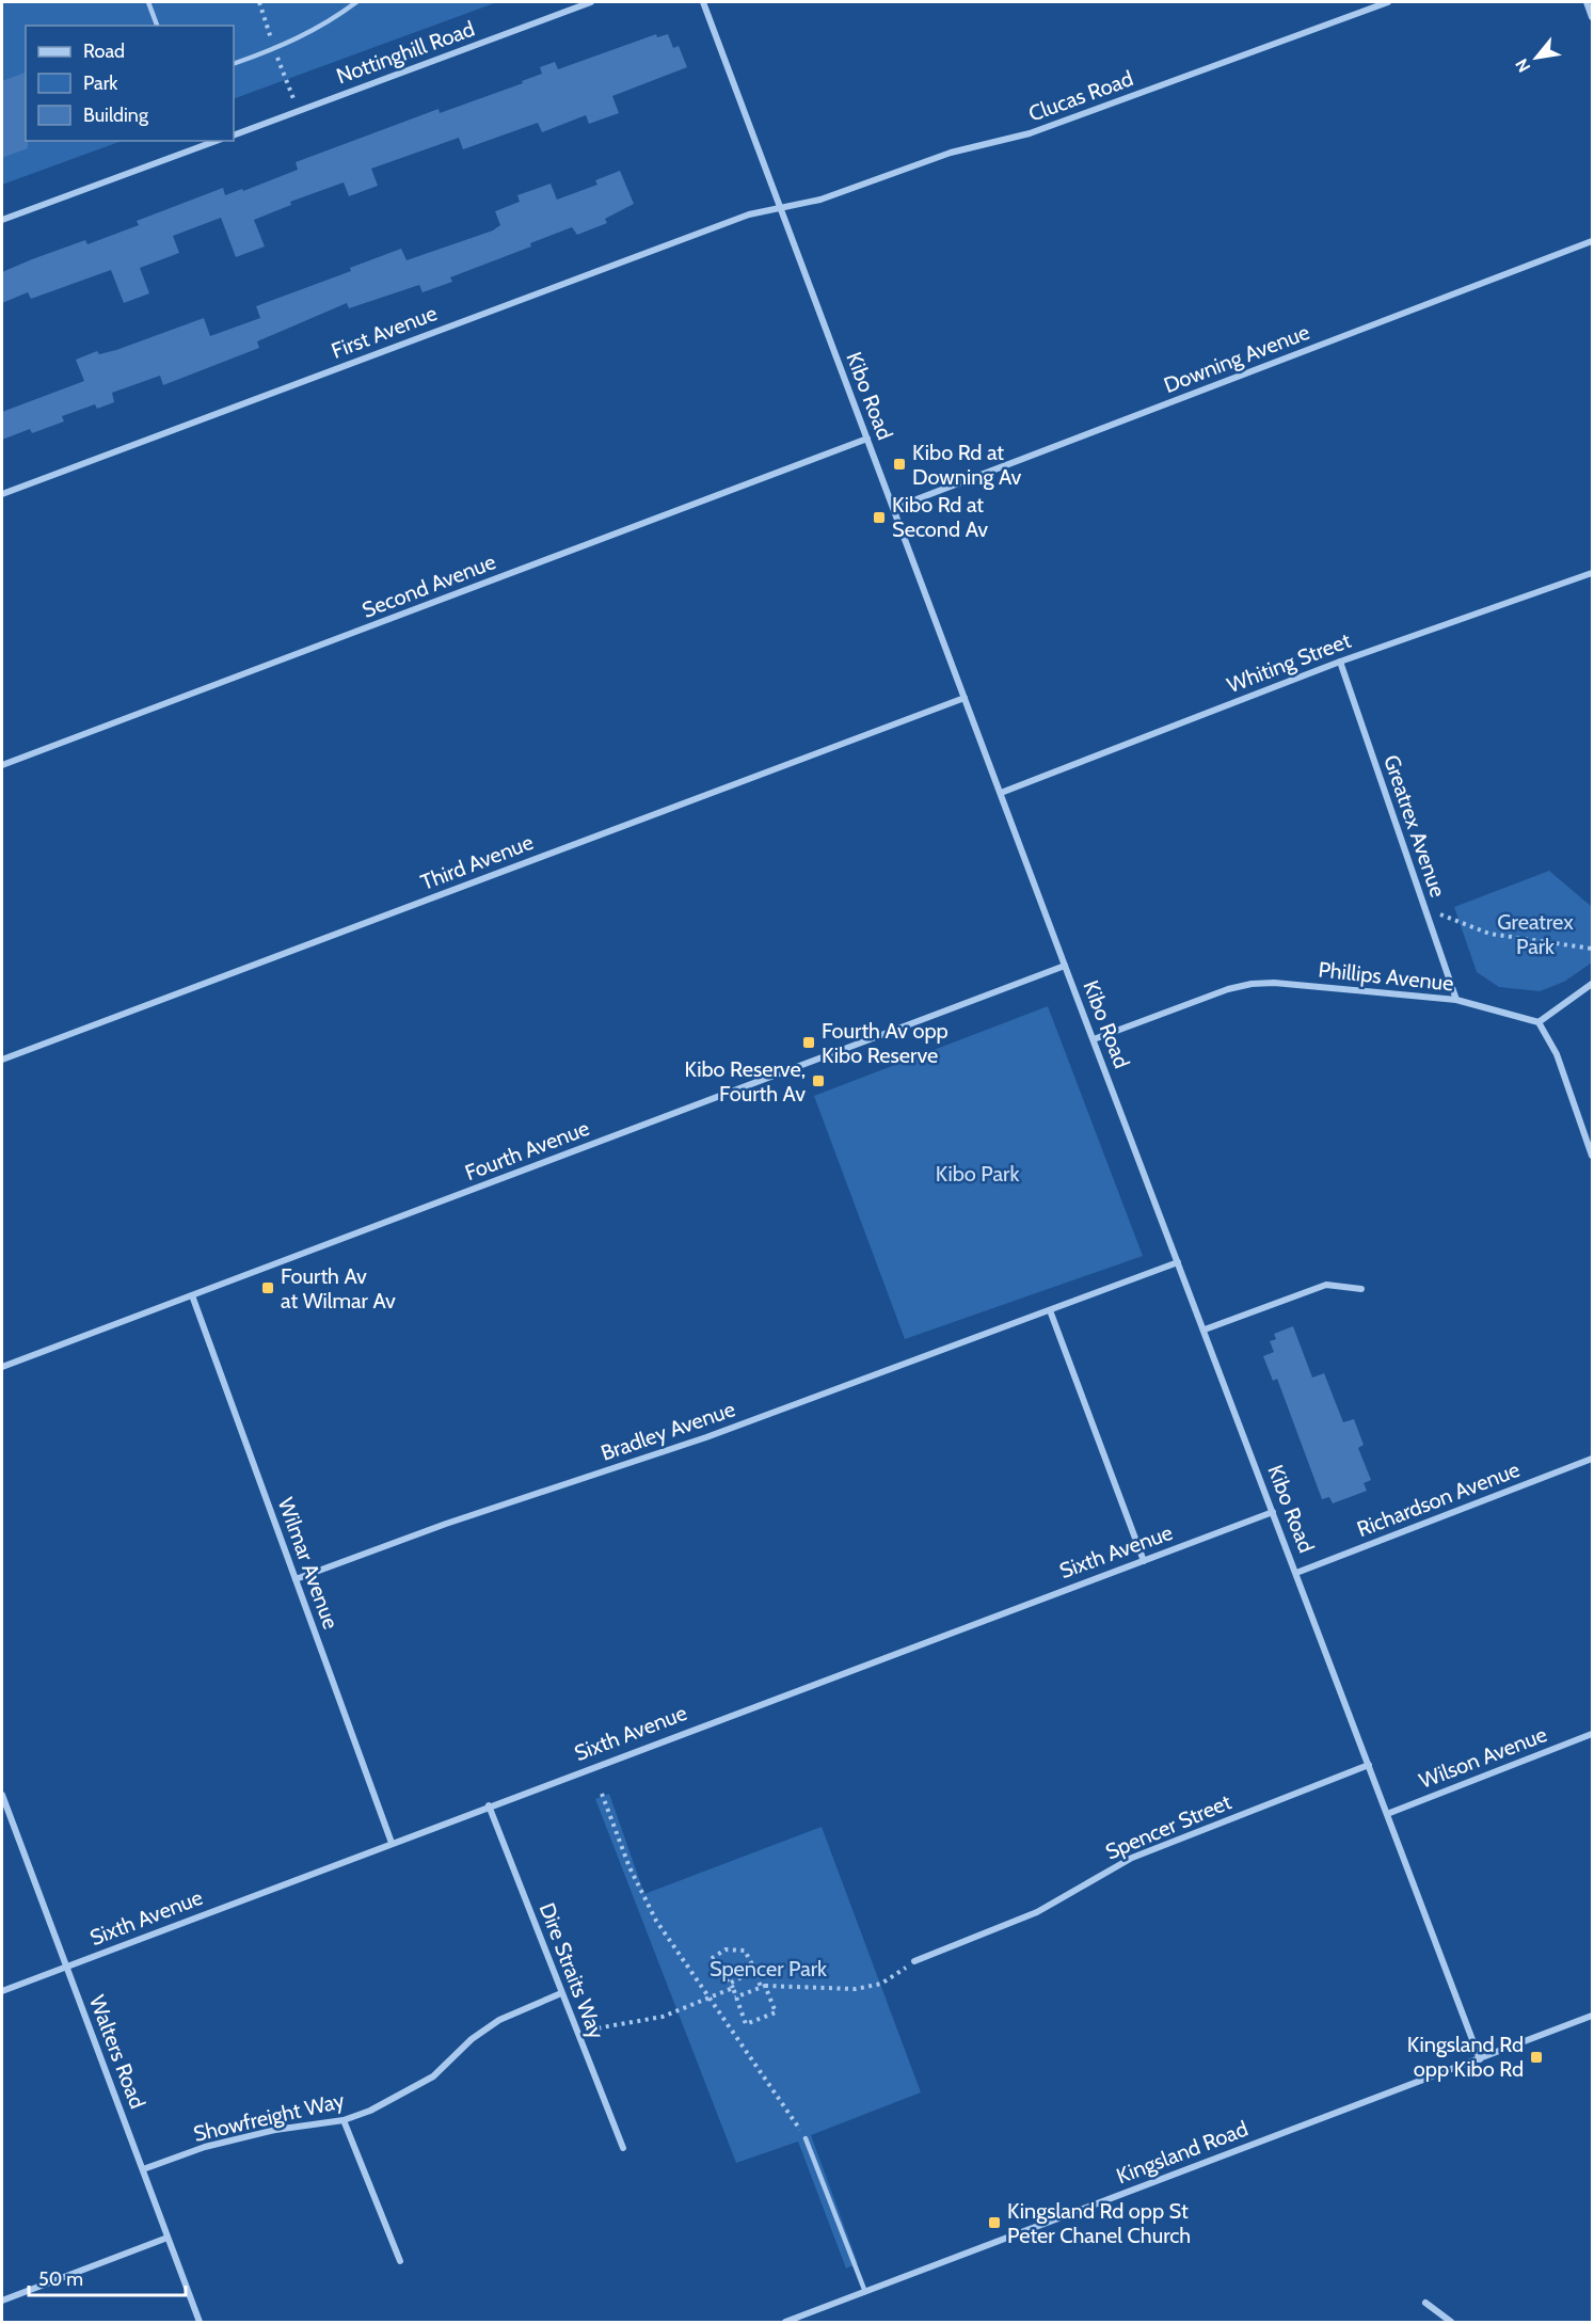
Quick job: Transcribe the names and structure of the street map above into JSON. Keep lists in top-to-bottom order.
{
  "streets": {
    "street": [
      "Nottinghill Road",
      "Clucas Road",
      "First Avenue",
      "Downing Avenue",
      "Kibo Road",
      "Second Avenue",
      "Whiting Street",
      "Greatrex Avenue",
      "Third Avenue",
      "Phillips Avenue",
      "Fourth Avenue",
      "Bradley Avenue",
      "Richardson Avenue",
      "Sixth Avenue",
      "Wilmar Avenue",
      "Wilson Avenue",
      "Spencer Street",
      "Dire Straits Way",
      "Walters Road",
      "Showfreight Way",
      "Kingsland Road"
    ]
  },
  "crossings": [
    ["Clucas Road", "First Avenue"],
    ["Clucas Road", "Kibo Road"],
    ["First Avenue", "Kibo Road"],
    ["Downing Avenue", "Kibo Road"],
    ["Kibo Road", "Second Avenue"],
    ["Kibo Road", "Whiting Street"],
    ["Kibo Road", "Third Avenue"],
    ["Kibo Road", "Phillips Avenue"],
    ["Kibo Road", "Fourth Avenue"],
    ["Kibo Road", "Bradley Avenue"],
    ["Kibo Road", "Richardson Avenue"],
    ["Kibo Road", "Sixth Avenue"],
    ["Kibo Road", "Wilson Avenue"],
    ["Kibo Road", "Spencer Street"],
    ["Kibo Road", "Kingsland Road"],
    ["Whiting Street", "Greatrex Avenue"],
    ["Greatrex Avenue", "Phillips Avenue"],
    ["Fourth Avenue", "Wilmar Avenue"],
    ["Bradley Avenue", "Wilmar Avenue"],
    ["Sixth Avenue", "Wilmar Avenue"],
    ["Sixth Avenue", "Dire Straits Way"],
    ["Sixth Avenue", "Walters Road"],
    ["Dire Straits Way", "Showfreight Way"],
    ["Walters Road", "Showfreight Way"]
  ],
  "parks": ["Greatrex Park", "Kibo Park", "Spencer Park"],
  "places": {
    "transit": [
      "Kibo Rd at Downing Av",
      "Kibo Rd at Second Av",
      "Fourth Av opp Kibo Reserve",
      "Kibo Reserve, Fourth Av",
      "Fourth Av at Wilmar Av",
      "Kingsland Rd opp Kibo Rd",
      "Kingsland Rd opp St Peter Chanel Church"
    ]
  },
  "legend": ["Road", "Park", "Building"],
  "scale_bar": "50 m",
  "north": "bottom left"
}
